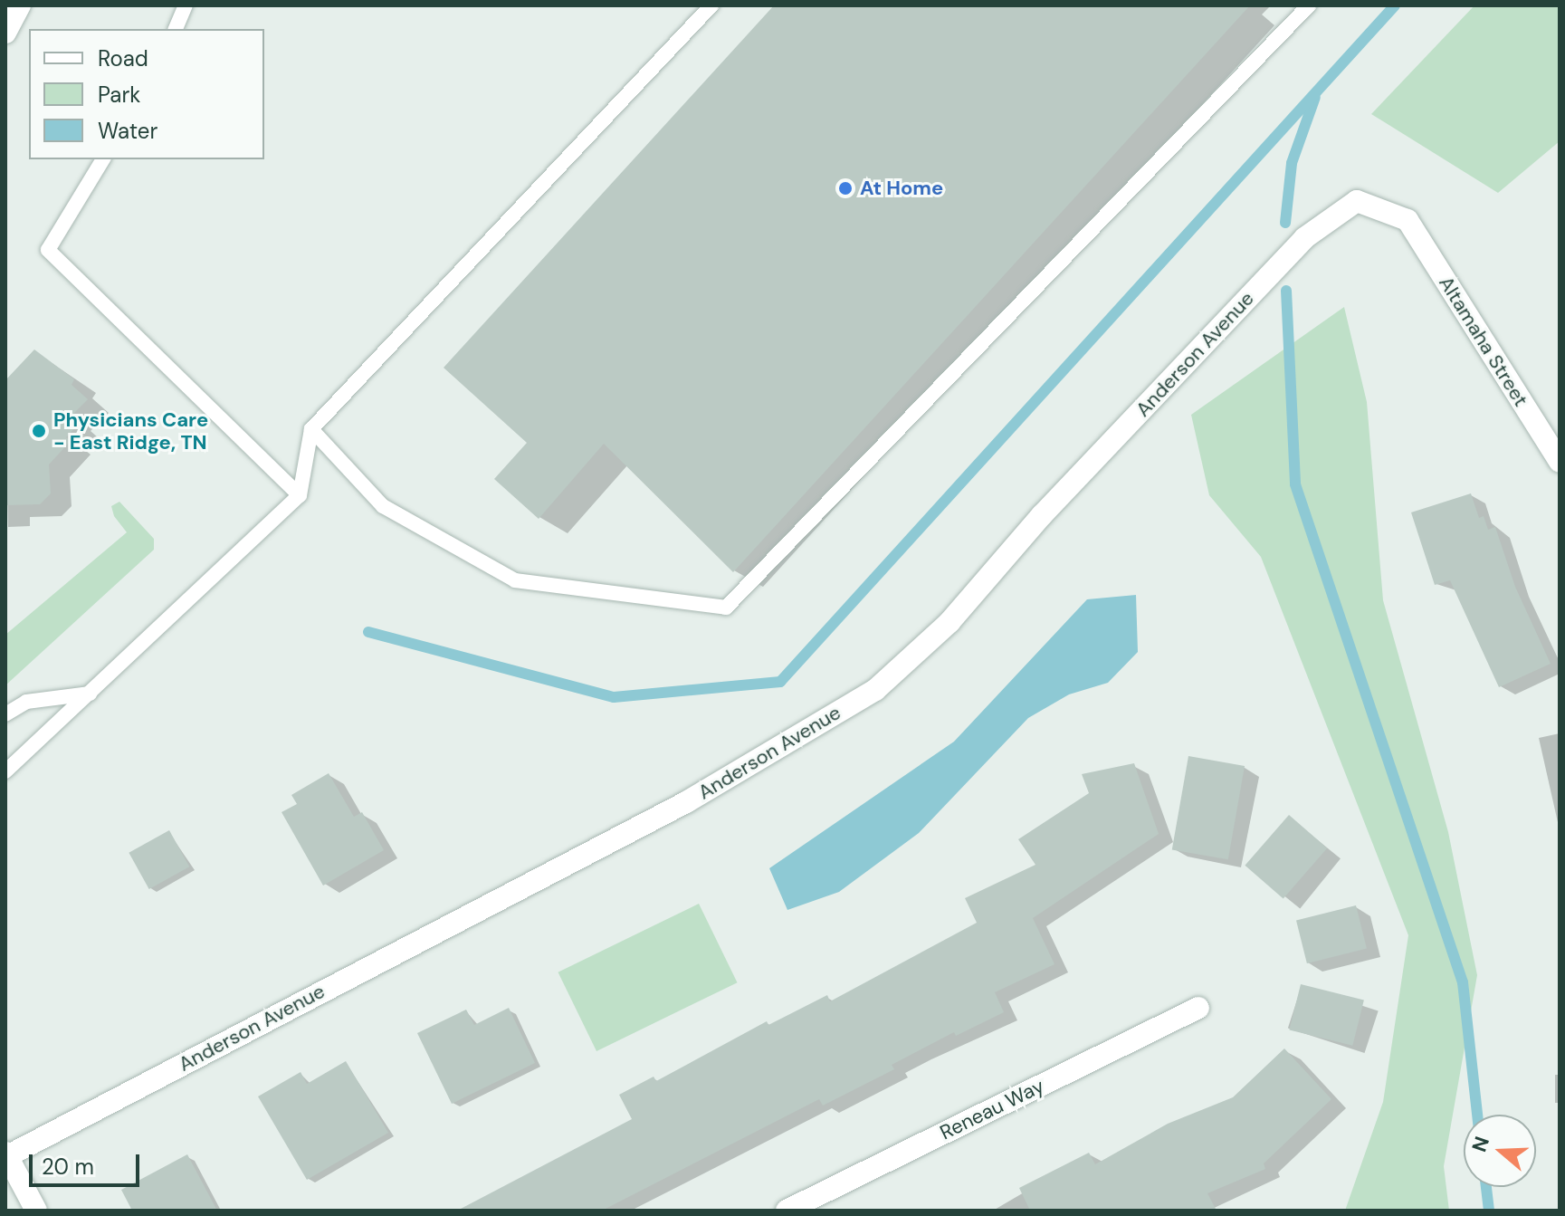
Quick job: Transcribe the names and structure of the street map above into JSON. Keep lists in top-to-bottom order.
{
  "streets": {
    "street": ["Altamaha Street", "Anderson Avenue", "Reneau Way"]
  },
  "crossings": [
    ["Altamaha Street", "Anderson Avenue"]
  ],
  "places": ["At Home", "Physicians Care - East Ridge, TN"],
  "legend": ["Road", "Park", "Water"],
  "scale_bar": "20 m",
  "north": "left"
}
